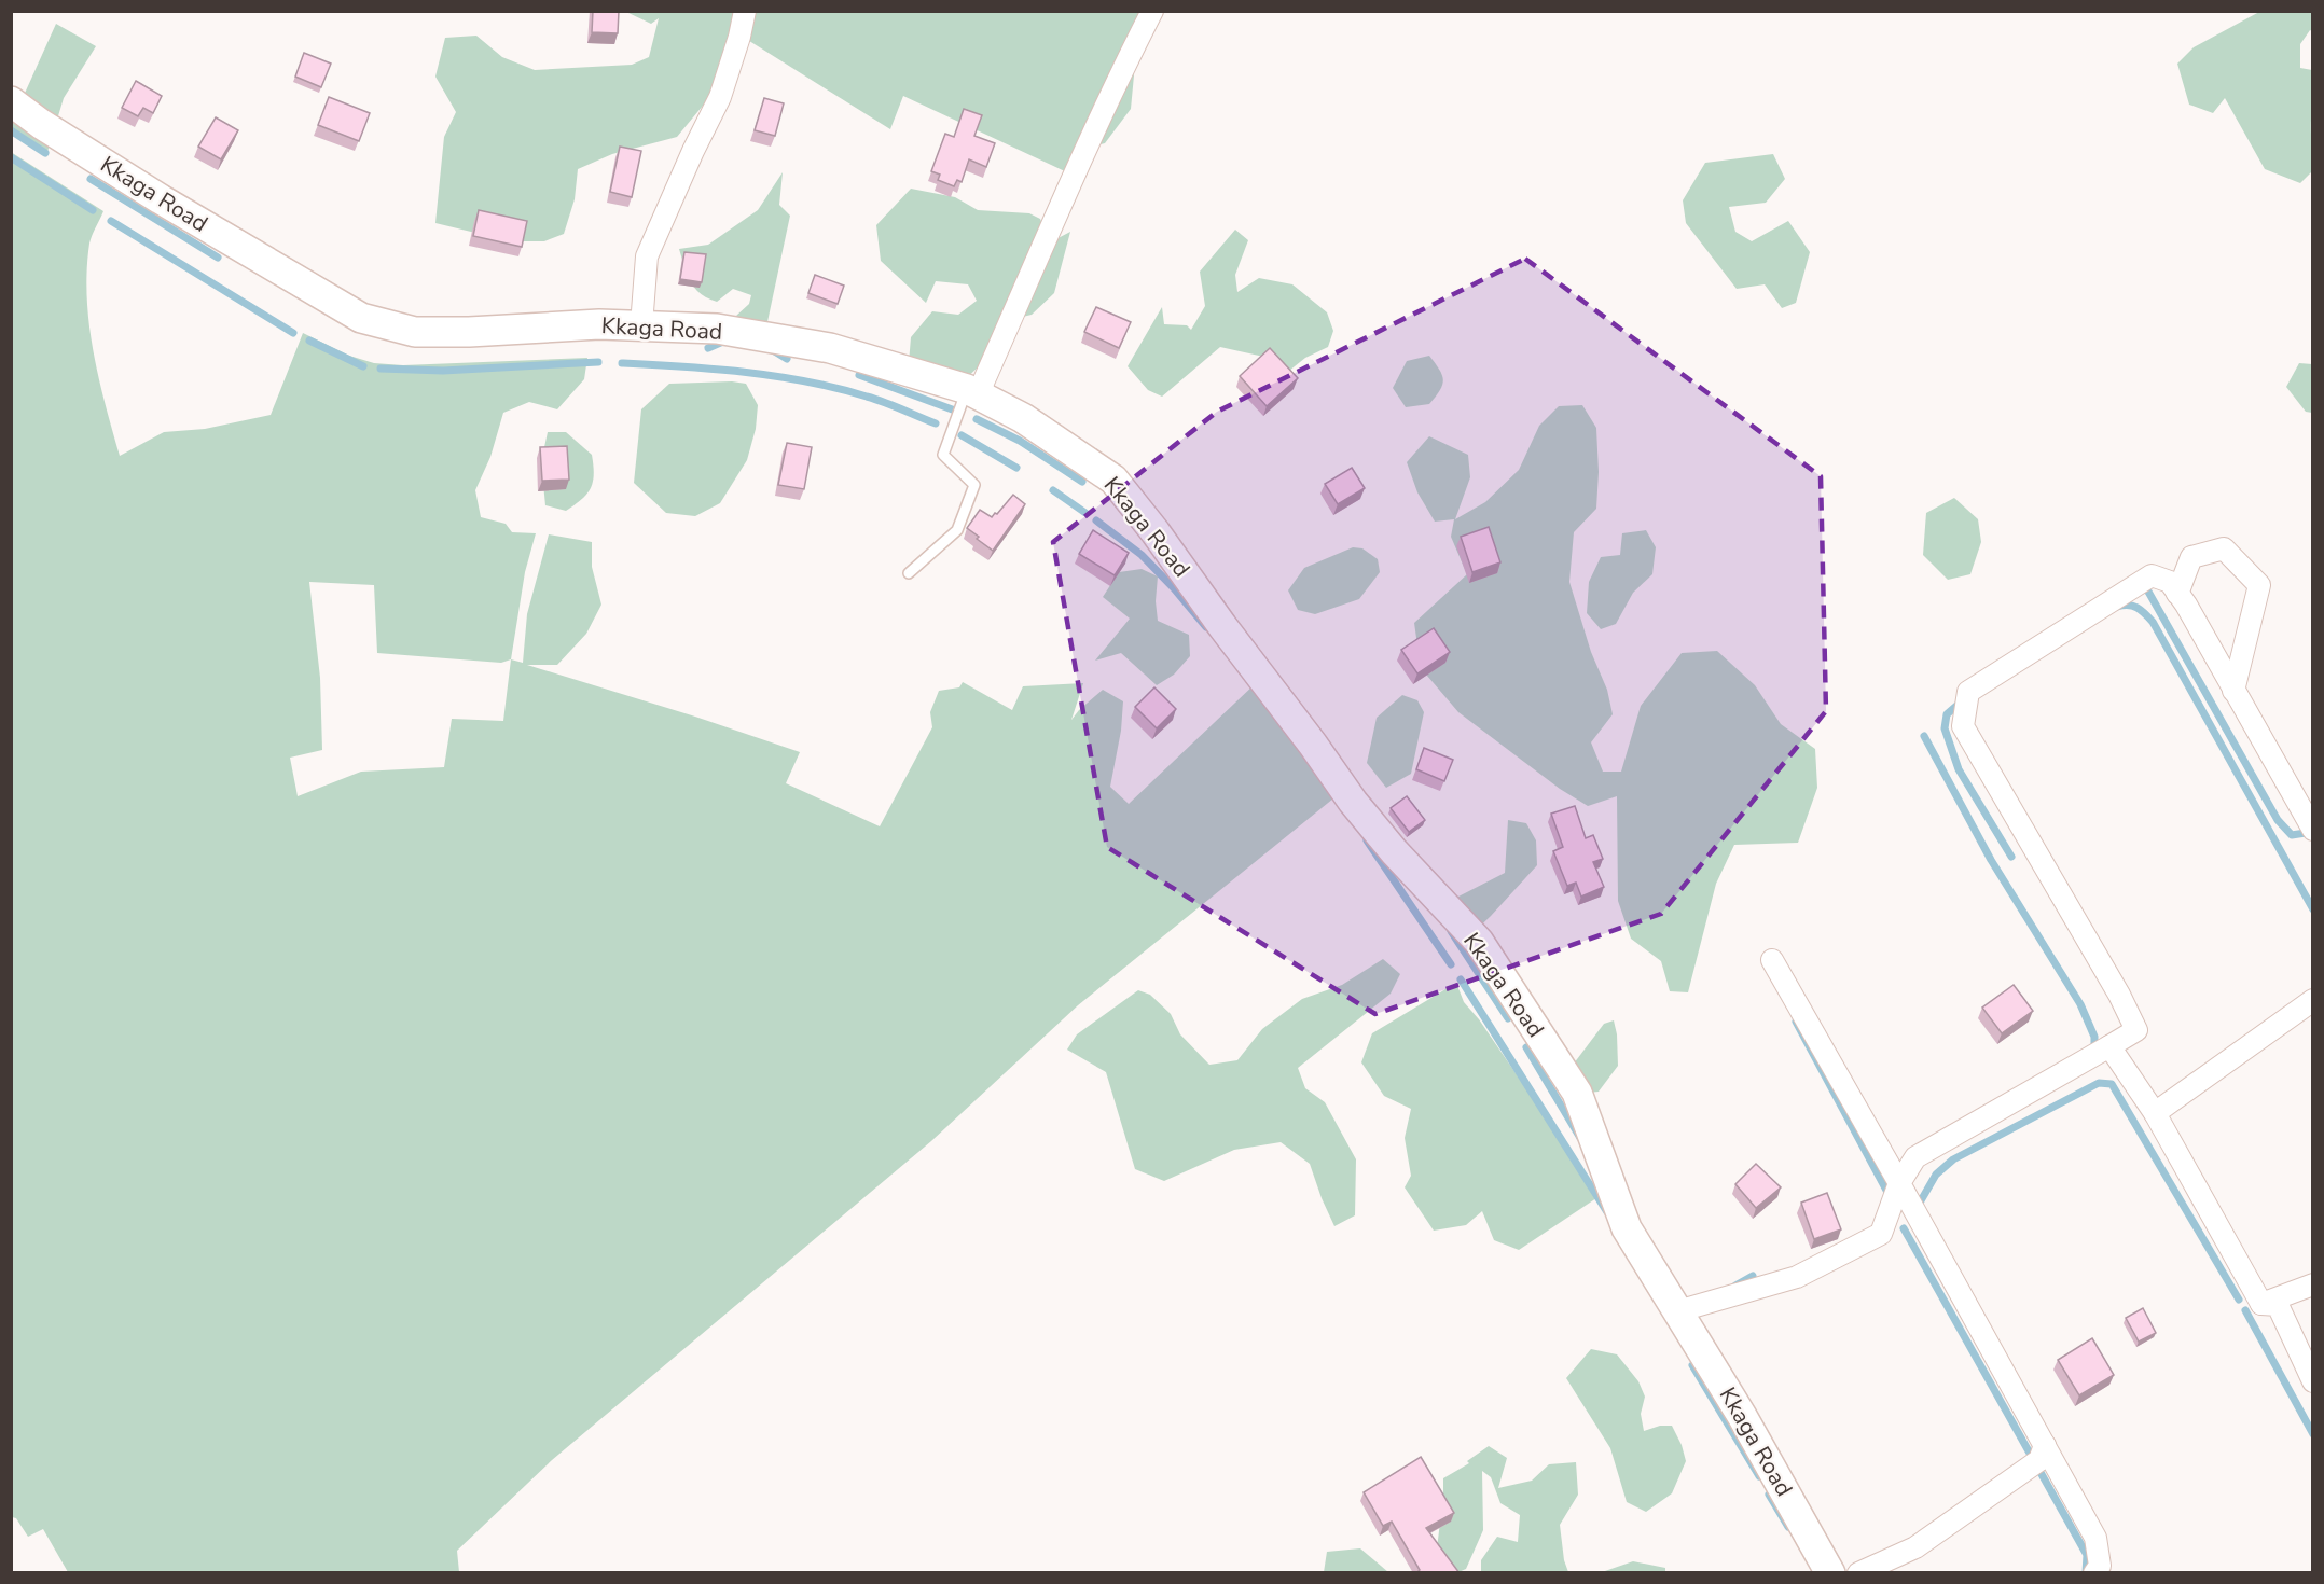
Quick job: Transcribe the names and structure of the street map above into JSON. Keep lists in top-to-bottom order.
{
  "streets": {
    "street": ["Kkaga Road"]
  }
}
